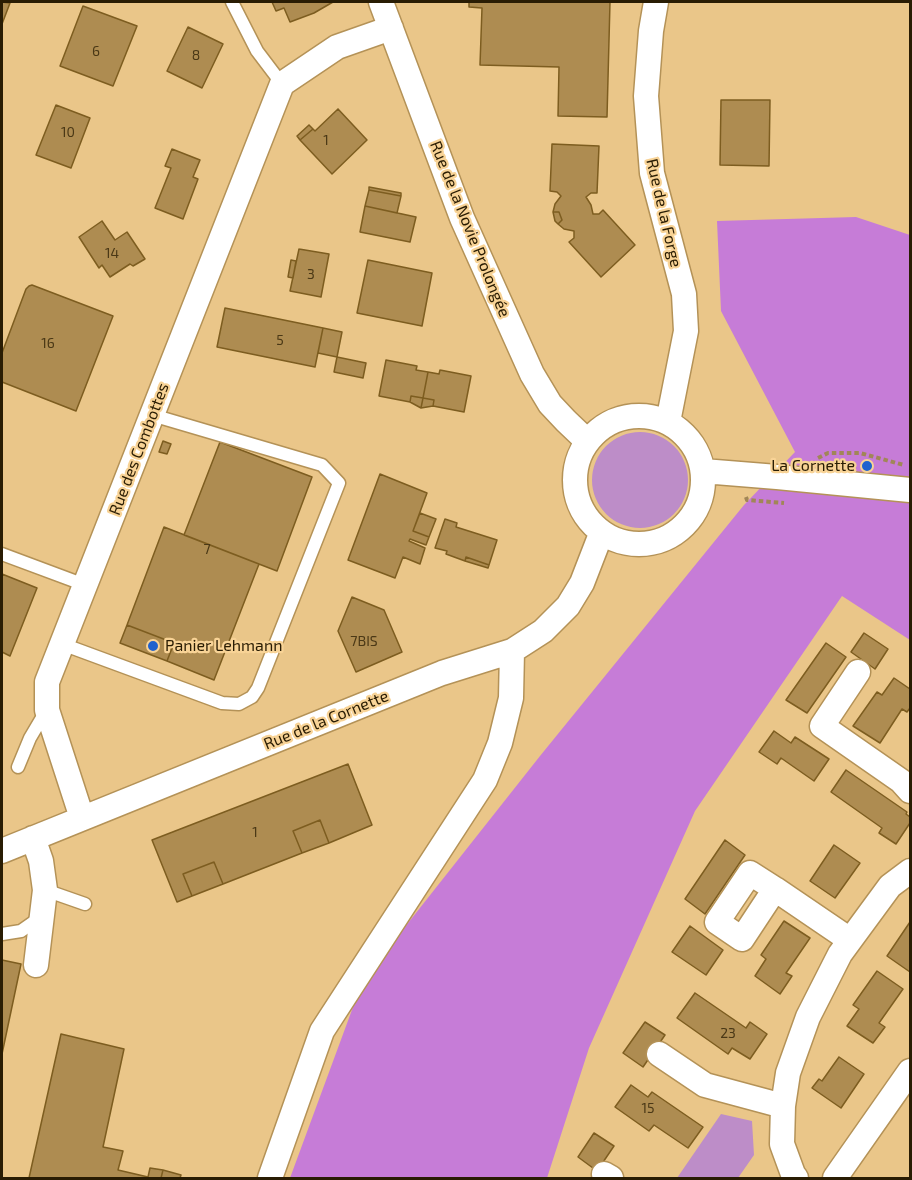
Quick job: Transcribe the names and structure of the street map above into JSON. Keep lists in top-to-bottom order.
{
  "streets": {
    "street": [
      "Rue de la Forge",
      "Rue de la Novie Prolongée",
      "Rue des Combottes",
      "Rue de la Cornette"
    ]
  },
  "crossings": [
    ["Rue de la Forge", "Rue de la Novie Prolongée"],
    ["Rue de la Forge", "Rue de la Cornette"],
    ["Rue de la Novie Prolongée", "Rue de la Cornette"],
    ["Rue des Combottes", "Rue de la Cornette"]
  ],
  "places": ["La Cornette", "Panier Lehmann"],
  "house_numbers": [
    "6",
    "8",
    "10",
    "1",
    "14",
    "3",
    "5",
    "16",
    "7",
    "7BIS",
    "1",
    "23",
    "15"
  ]
}
